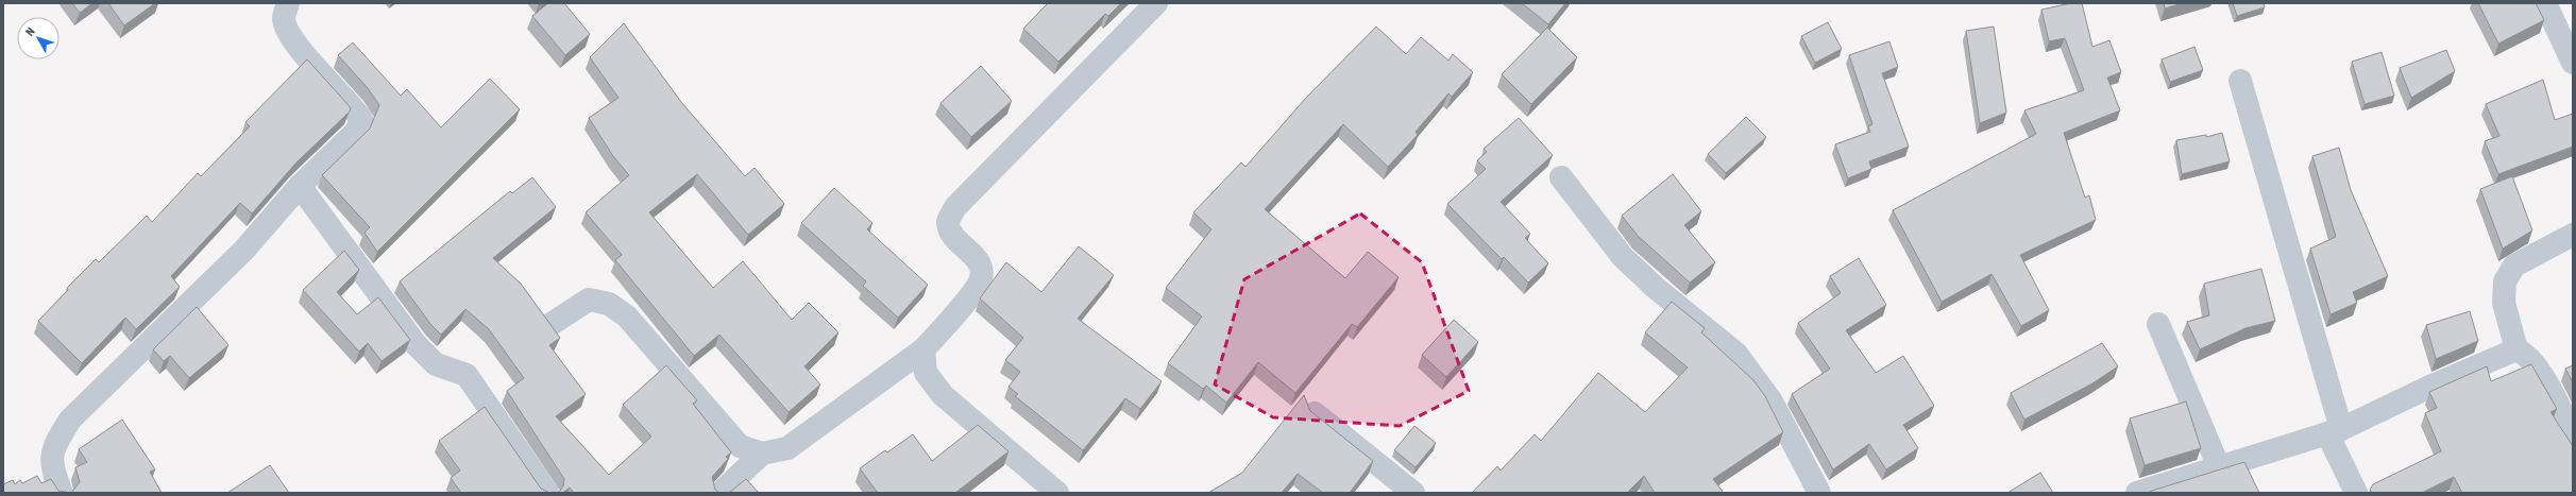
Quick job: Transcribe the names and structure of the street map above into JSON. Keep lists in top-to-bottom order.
{
  "north": "top left"
}
